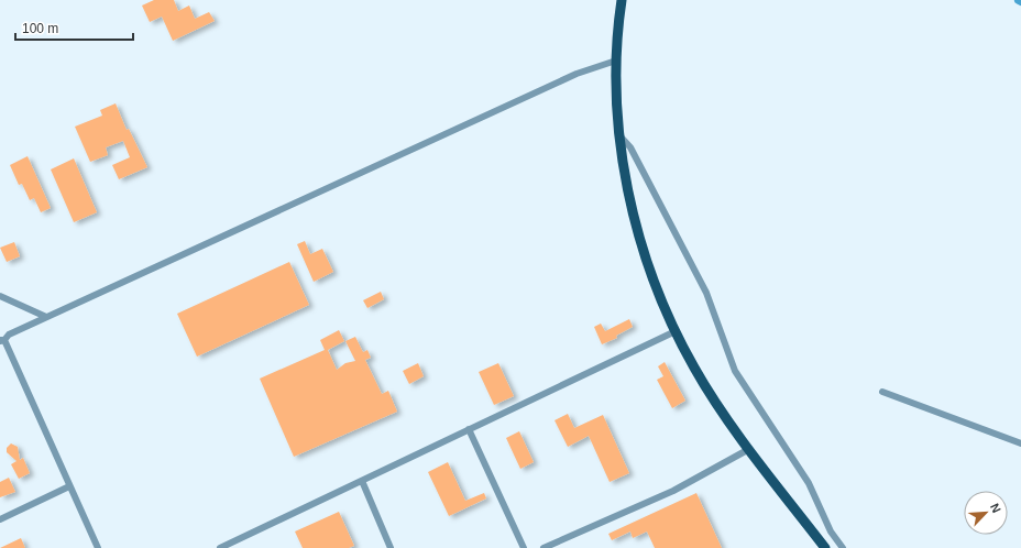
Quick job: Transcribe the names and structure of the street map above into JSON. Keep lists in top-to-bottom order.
{
  "scale_bar": "100 m",
  "north": "top right"
}
